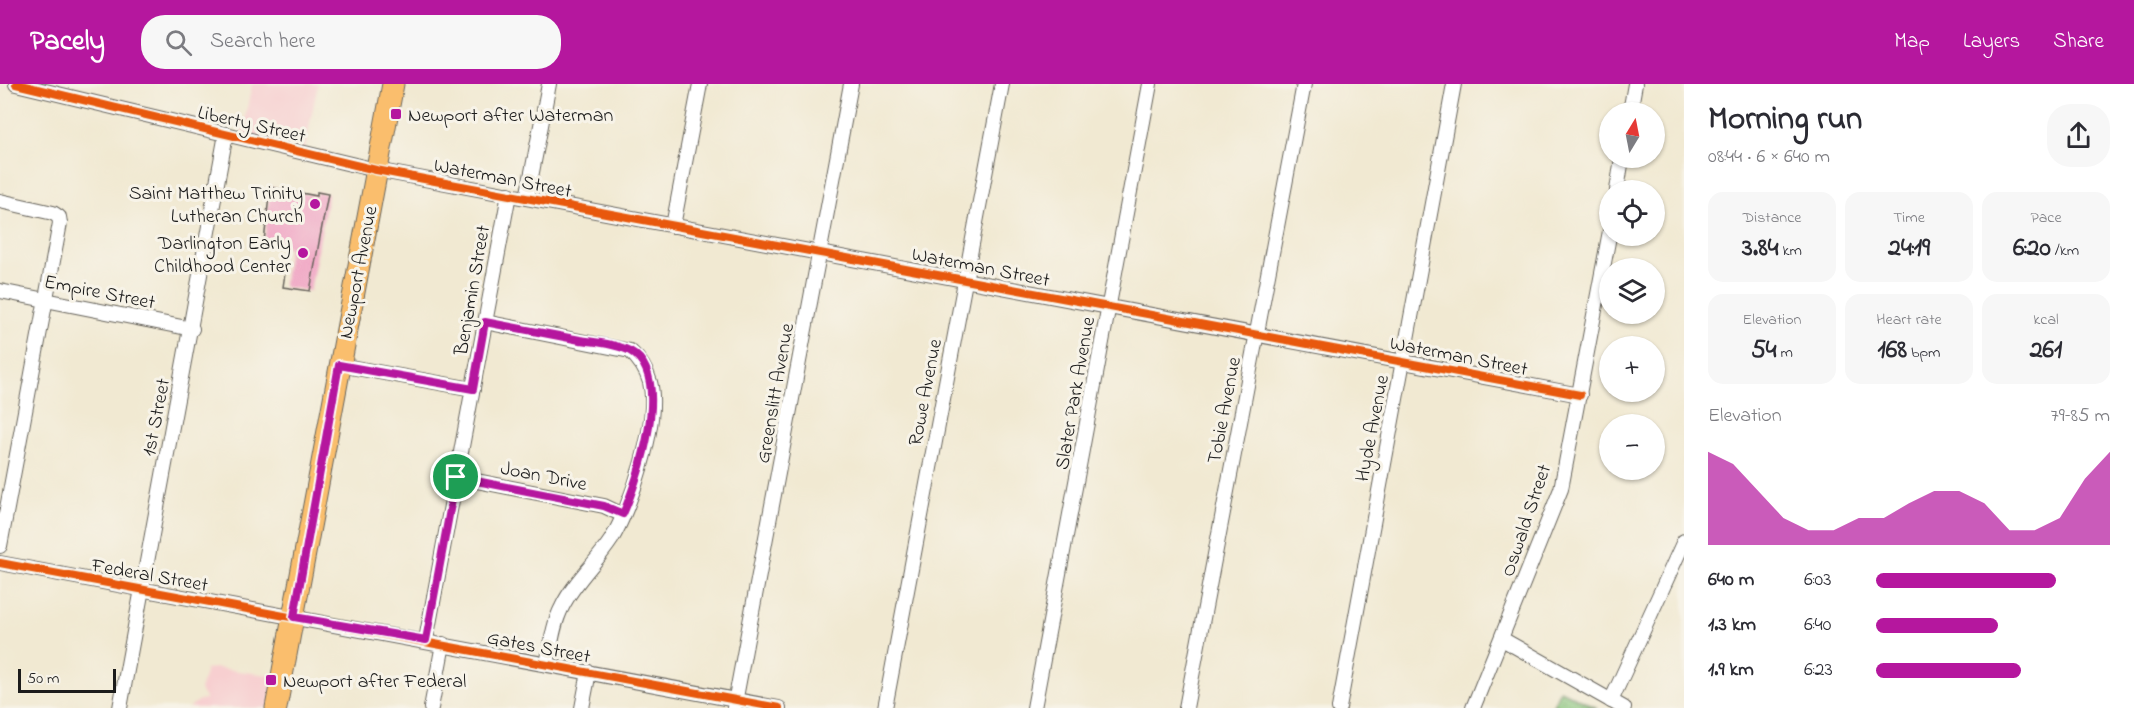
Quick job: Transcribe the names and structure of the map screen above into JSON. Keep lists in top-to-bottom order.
{
  "streets": {
    "main road": ["Newport Avenue"],
    "street": [
      "Liberty Street",
      "Waterman Street",
      "Benjamin Street",
      "Empire Street",
      "Rowe Avenue",
      "Greenslitt Avenue",
      "Slater Park Avenue",
      "Tobie Avenue",
      "1st Street",
      "Hyde Avenue",
      "Joan Drive",
      "Oswald Street",
      "Federal Street",
      "Gates Street"
    ]
  },
  "crossings": [
    ["Liberty Street", "Waterman Street"],
    ["Liberty Street", "Newport Avenue"],
    ["Liberty Street", "1st Street"],
    ["Waterman Street", "Newport Avenue"],
    ["Waterman Street", "Benjamin Street"],
    ["Waterman Street", "Rowe Avenue"],
    ["Waterman Street", "Greenslitt Avenue"],
    ["Waterman Street", "Slater Park Avenue"],
    ["Waterman Street", "Tobie Avenue"],
    ["Waterman Street", "Hyde Avenue"],
    ["Waterman Street", "Oswald Street"],
    ["Newport Avenue", "Federal Street"],
    ["Newport Avenue", "Gates Street"],
    ["Benjamin Street", "Joan Drive"],
    ["Benjamin Street", "Gates Street"],
    ["Empire Street", "1st Street"],
    ["Greenslitt Avenue", "Gates Street"],
    ["1st Street", "Federal Street"],
    ["Federal Street", "Gates Street"]
  ],
  "places": {
    "transit": ["Newport after Waterman", "Newport after Federal"],
    "other": ["Saint Matthew Trinity Lutheran Church", "Darlington Early Childhood Center"]
  },
  "scale_bar": "50 m",
  "north": "top",
  "page": {
    "header": "Pacely",
    "search": "Search here",
    "nav": ["Map", "Layers", "Share"],
    "heading": ["Morning run", "08:44 · 6 × 640 m"],
    "map_buttons": ["+", "−"],
    "stats": [
      ["Distance", "3.84 km"],
      ["Time", "24:19"],
      ["Pace", "6:20 /km"],
      ["Elevation", "54 m"],
      ["Heart rate", "168 bpm"],
      ["kcal", "261"]
    ],
    "chart": ["Elevation", "79–85 m"],
    "list": [
      {
        "name": "640 m",
        "note": "6:03"
      },
      {
        "name": "1.3 km",
        "note": "6:40"
      },
      {
        "name": "1.9 km",
        "note": "6:23"
      }
    ],
    "scale": "50 m"
  }
}
